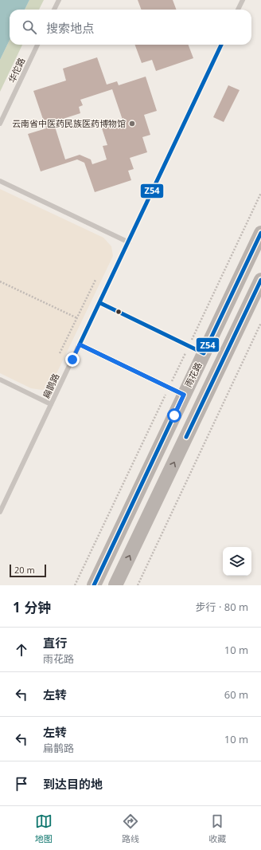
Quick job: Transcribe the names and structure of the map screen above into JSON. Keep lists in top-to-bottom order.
{
  "streets": {
    "street": ["雨花路"],
    "lane": ["华佗路", "扁鹊路"]
  },
  "places": ["云南省中医药民族医药博物馆"],
  "lines": ["transit line Z54"],
  "scale_bar": "20 m",
  "page": {
    "search": "搜索地点",
    "scale": "20 m",
    "heading": ["1 分钟", "步行 · 80 m"],
    "list": [
      ["直行", "雨花路", "10 m"],
      ["左转", "60 m"],
      ["左转", "扁鹊路", "10 m"],
      "到达目的地"
    ],
    "nav": ["地图", "路线", "收藏"]
  }
}
